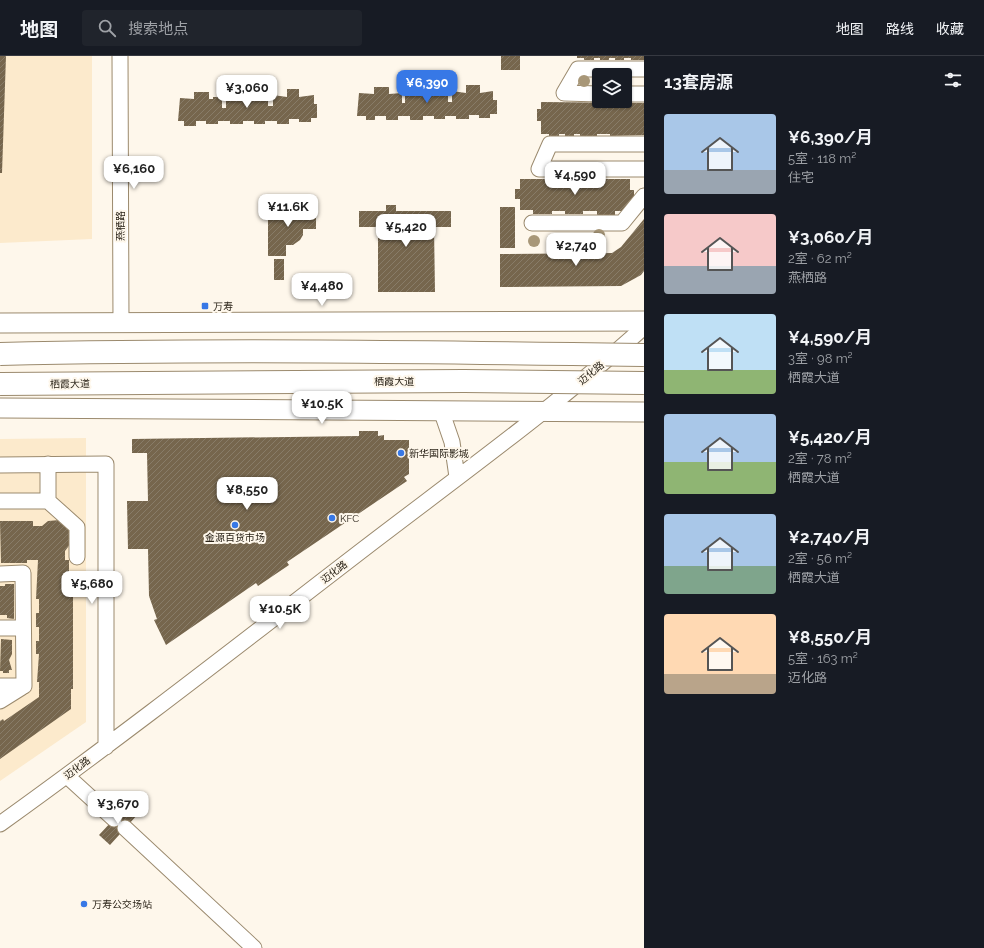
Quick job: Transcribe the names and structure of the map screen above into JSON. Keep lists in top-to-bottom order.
{
  "streets": {
    "highway": ["栖霞大道"],
    "street": ["燕栖路", "迈化路"]
  },
  "places": {
    "transit": ["万寿"],
    "other": [
      "新华国际影城",
      "KFC",
      "金源百货市场",
      "万寿公交场站"
    ]
  },
  "page": {
    "header": "地图",
    "search": "搜索地点",
    "nav": ["地图", "路线", "收藏"],
    "heading": "13套房源",
    "price": [
      "¥6,390",
      "¥3,060",
      "¥6,160",
      "¥4,590",
      "¥11.6K",
      "¥5,420",
      "¥2,740",
      "¥4,480",
      "¥10.5K",
      "¥8,550",
      "¥5,680",
      "¥10.5K",
      "¥3,670"
    ],
    "list": [
      {
        "name": "¥6,390/月",
        "note": "5室 · 118 m² · 住宅"
      },
      {
        "name": "¥3,060/月",
        "note": "2室 · 62 m² · 燕栖路"
      },
      {
        "name": "¥4,590/月",
        "note": "3室 · 98 m² · 栖霞大道"
      },
      {
        "name": "¥5,420/月",
        "note": "2室 · 78 m² · 栖霞大道"
      },
      {
        "name": "¥2,740/月",
        "note": "2室 · 56 m² · 栖霞大道"
      },
      {
        "name": "¥8,550/月",
        "note": "5室 · 163 m² · 迈化路"
      }
    ]
  }
}
